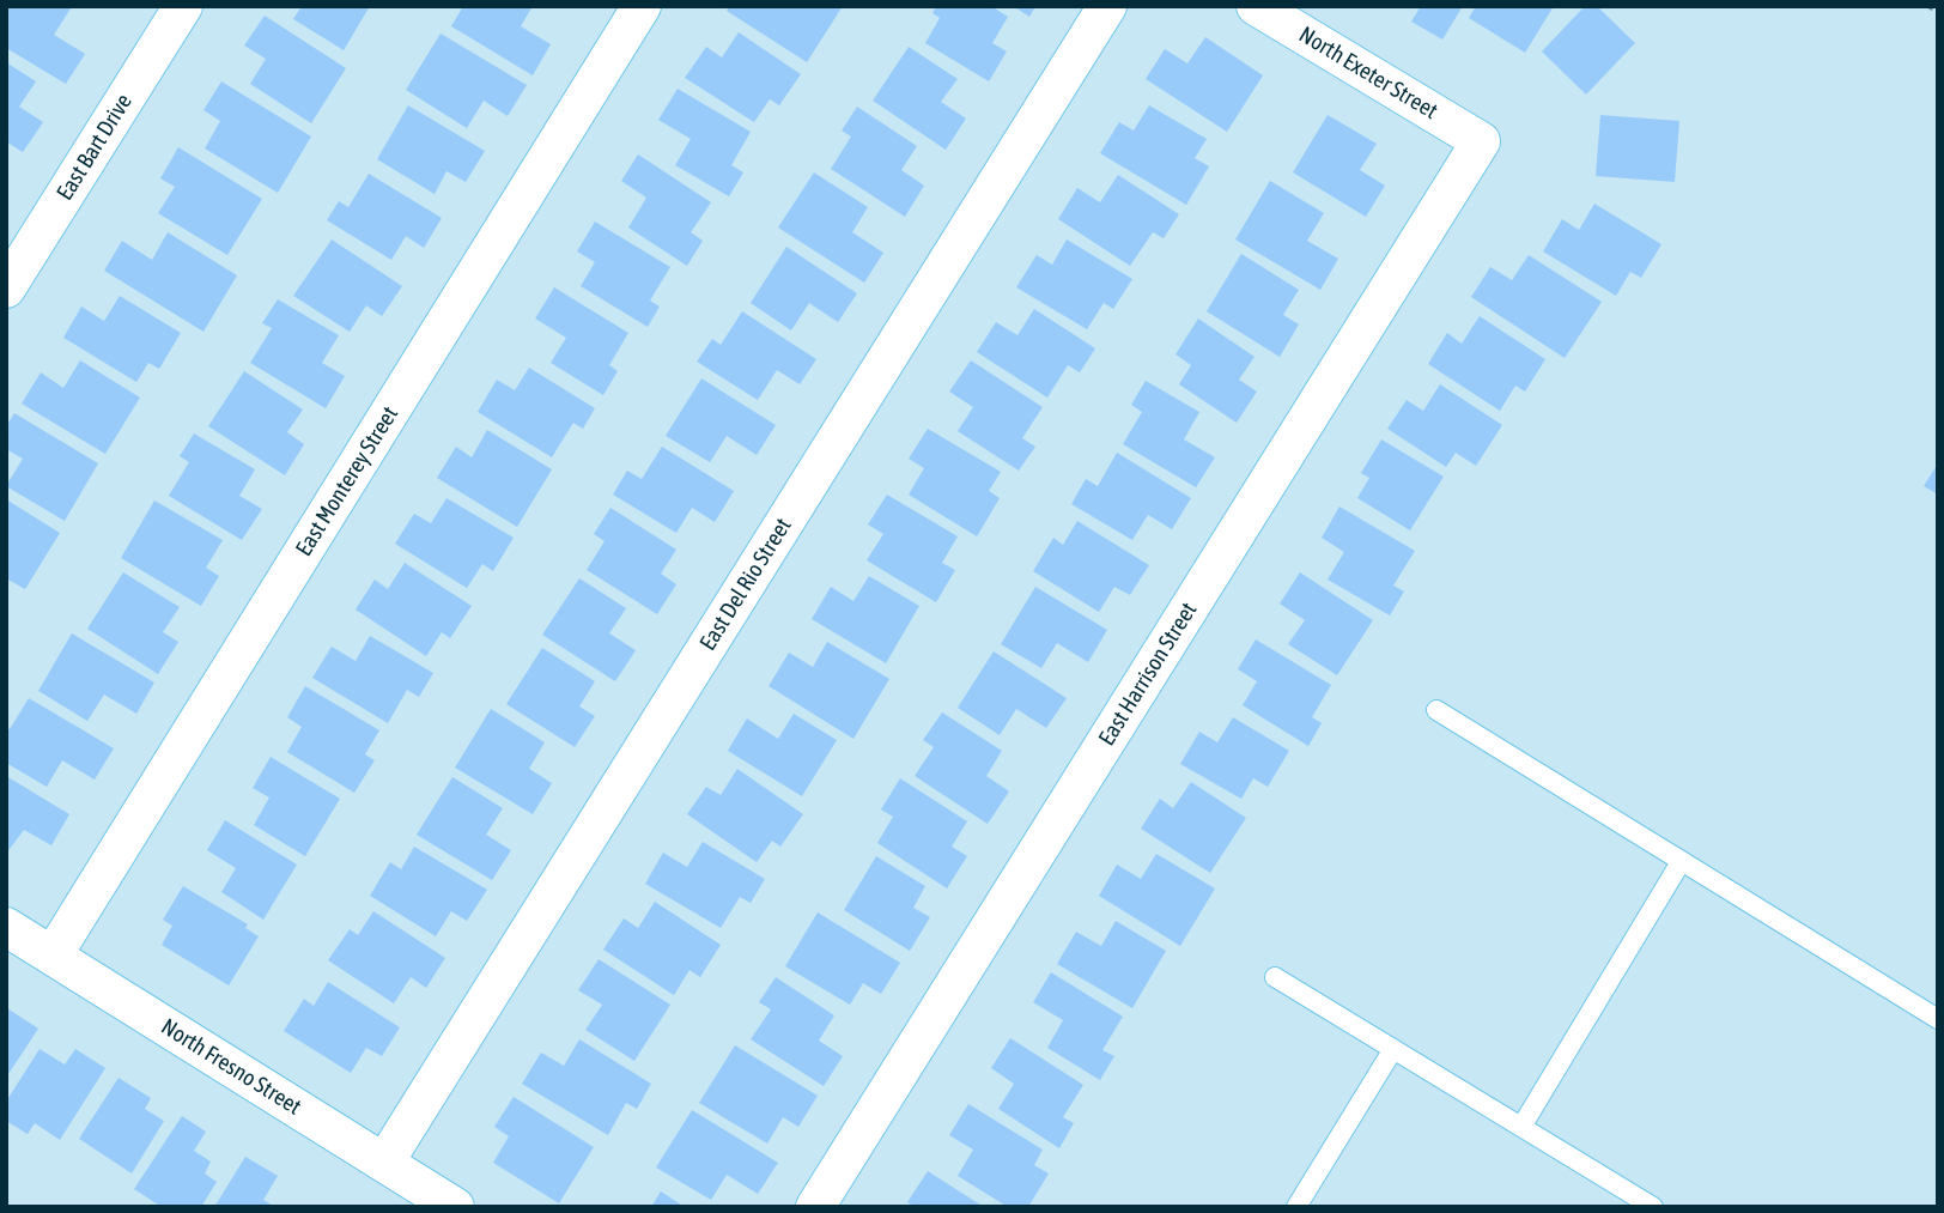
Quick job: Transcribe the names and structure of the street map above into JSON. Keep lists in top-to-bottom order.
{
  "streets": {
    "street": [
      "North Exeter Street",
      "East Bart Drive",
      "East Monterey Street",
      "East Del Rio Street",
      "East Harrison Street",
      "North Fresno Street"
    ]
  },
  "crossings": [
    ["North Exeter Street", "East Harrison Street"],
    ["East Monterey Street", "North Fresno Street"],
    ["East Del Rio Street", "North Fresno Street"]
  ]
}
